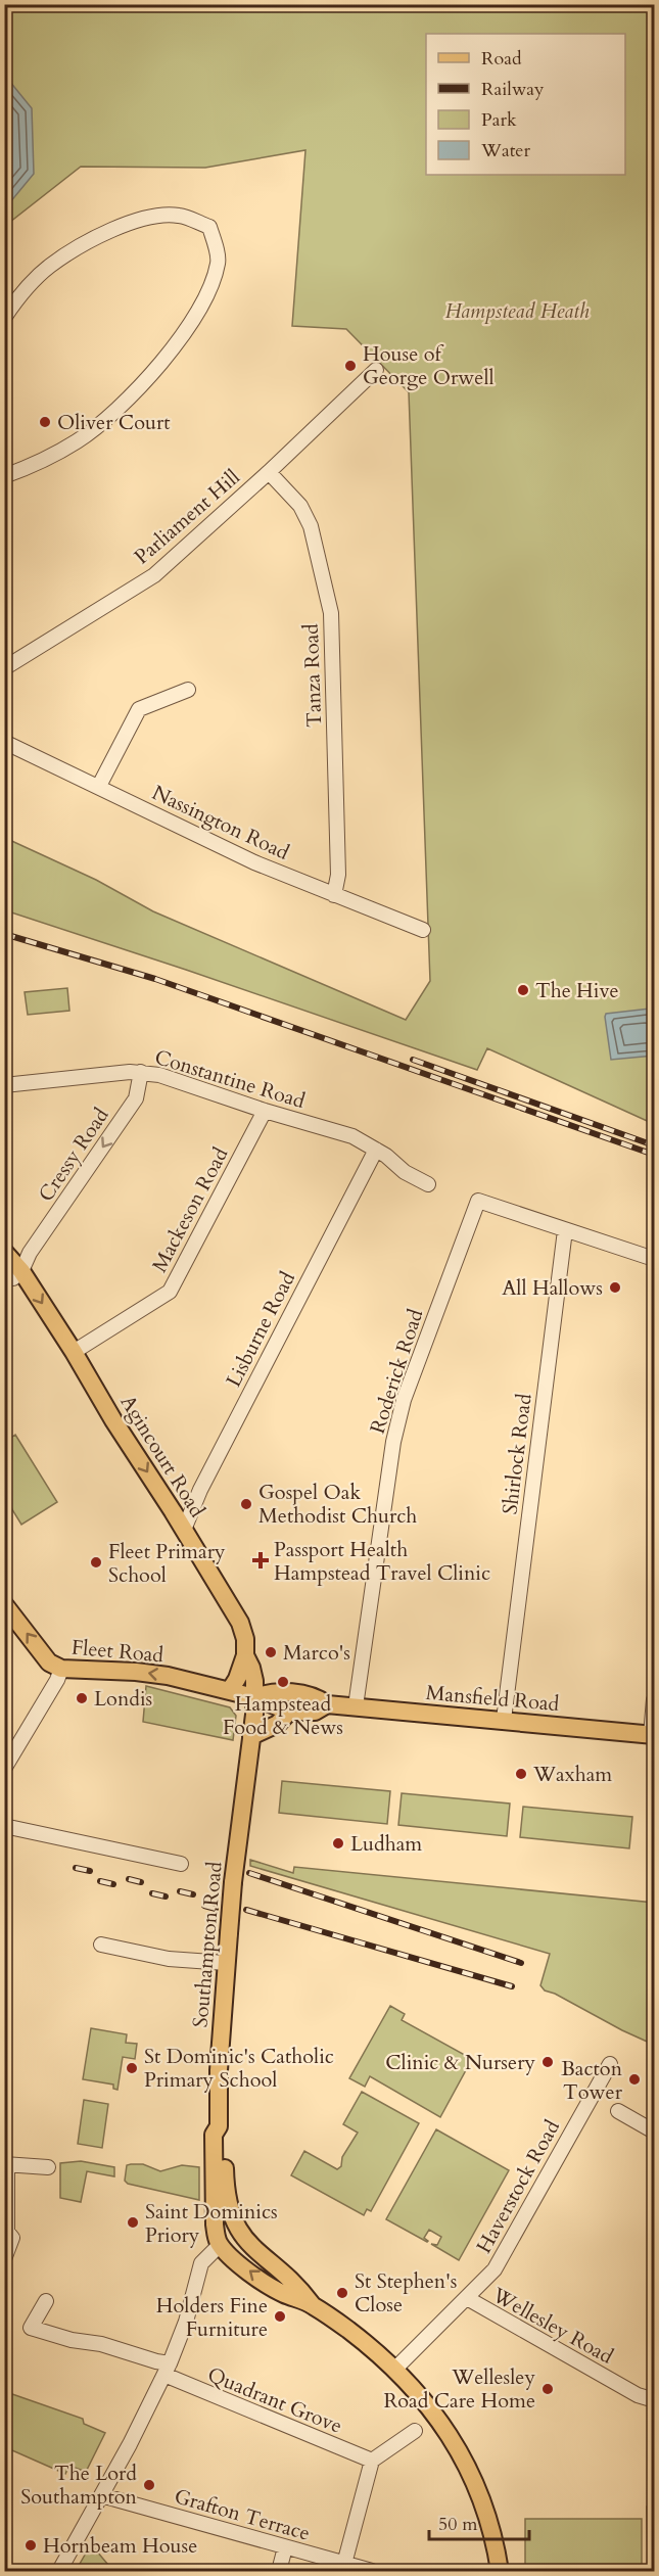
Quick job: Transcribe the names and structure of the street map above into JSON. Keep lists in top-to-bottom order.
{
  "streets": {
    "main road": [
      "Agincourt Road",
      "Fleet Road",
      "Mansfield Road",
      "Southampton Road"
    ],
    "street": [
      "Parliament Hill",
      "Tanza Road",
      "Nassington Road",
      "Constantine Road",
      "Cressy Road",
      "Mackeson Road",
      "Lisburne Road",
      "Roderick Road",
      "Shirlock Road",
      "Haverstock Road",
      "Wellesley Road",
      "Quadrant Grove",
      "Grafton Terrace"
    ]
  },
  "crossings": [
    ["Parliament Hill", "Tanza Road"],
    ["Tanza Road", "Nassington Road"],
    ["Constantine Road", "Cressy Road"],
    ["Constantine Road", "Mackeson Road"],
    ["Constantine Road", "Lisburne Road"],
    ["Cressy Road", "Agincourt Road"],
    ["Mackeson Road", "Agincourt Road"],
    ["Lisburne Road", "Agincourt Road"],
    ["Roderick Road", "Shirlock Road"],
    ["Roderick Road", "Mansfield Road"],
    ["Shirlock Road", "Mansfield Road"],
    ["Agincourt Road", "Fleet Road"],
    ["Agincourt Road", "Mansfield Road"],
    ["Agincourt Road", "Southampton Road"],
    ["Fleet Road", "Mansfield Road"],
    ["Fleet Road", "Southampton Road"],
    ["Mansfield Road", "Southampton Road"],
    ["Haverstock Road", "Wellesley Road"]
  ],
  "one_way": ["Cressy Road", "Agincourt Road", "Fleet Road"],
  "parks": ["Hampstead Heath"],
  "places": {
    "other": [
      "House of George Orwell",
      "Oliver Court",
      "The Hive",
      "All Hallows",
      "Gospel Oak Methodist Church",
      "Fleet Primary School",
      "Marco's",
      "Hampstead Food & News",
      "Londis",
      "Waxham",
      "Ludham",
      "Clinic & Nursery",
      "St Dominic's Catholic Primary School",
      "Bacton Tower",
      "Saint Dominics Priory",
      "St Stephen's Close",
      "Holders Fine Furniture",
      "Wellesley Road Care Home",
      "The Lord Southampton",
      "Hornbeam House"
    ],
    "health": ["Passport Health Hampstead Travel Clinic"]
  },
  "legend": [
    "Road",
    "Railway",
    "Park",
    "Water"
  ],
  "scale_bar": "50 m"
}
